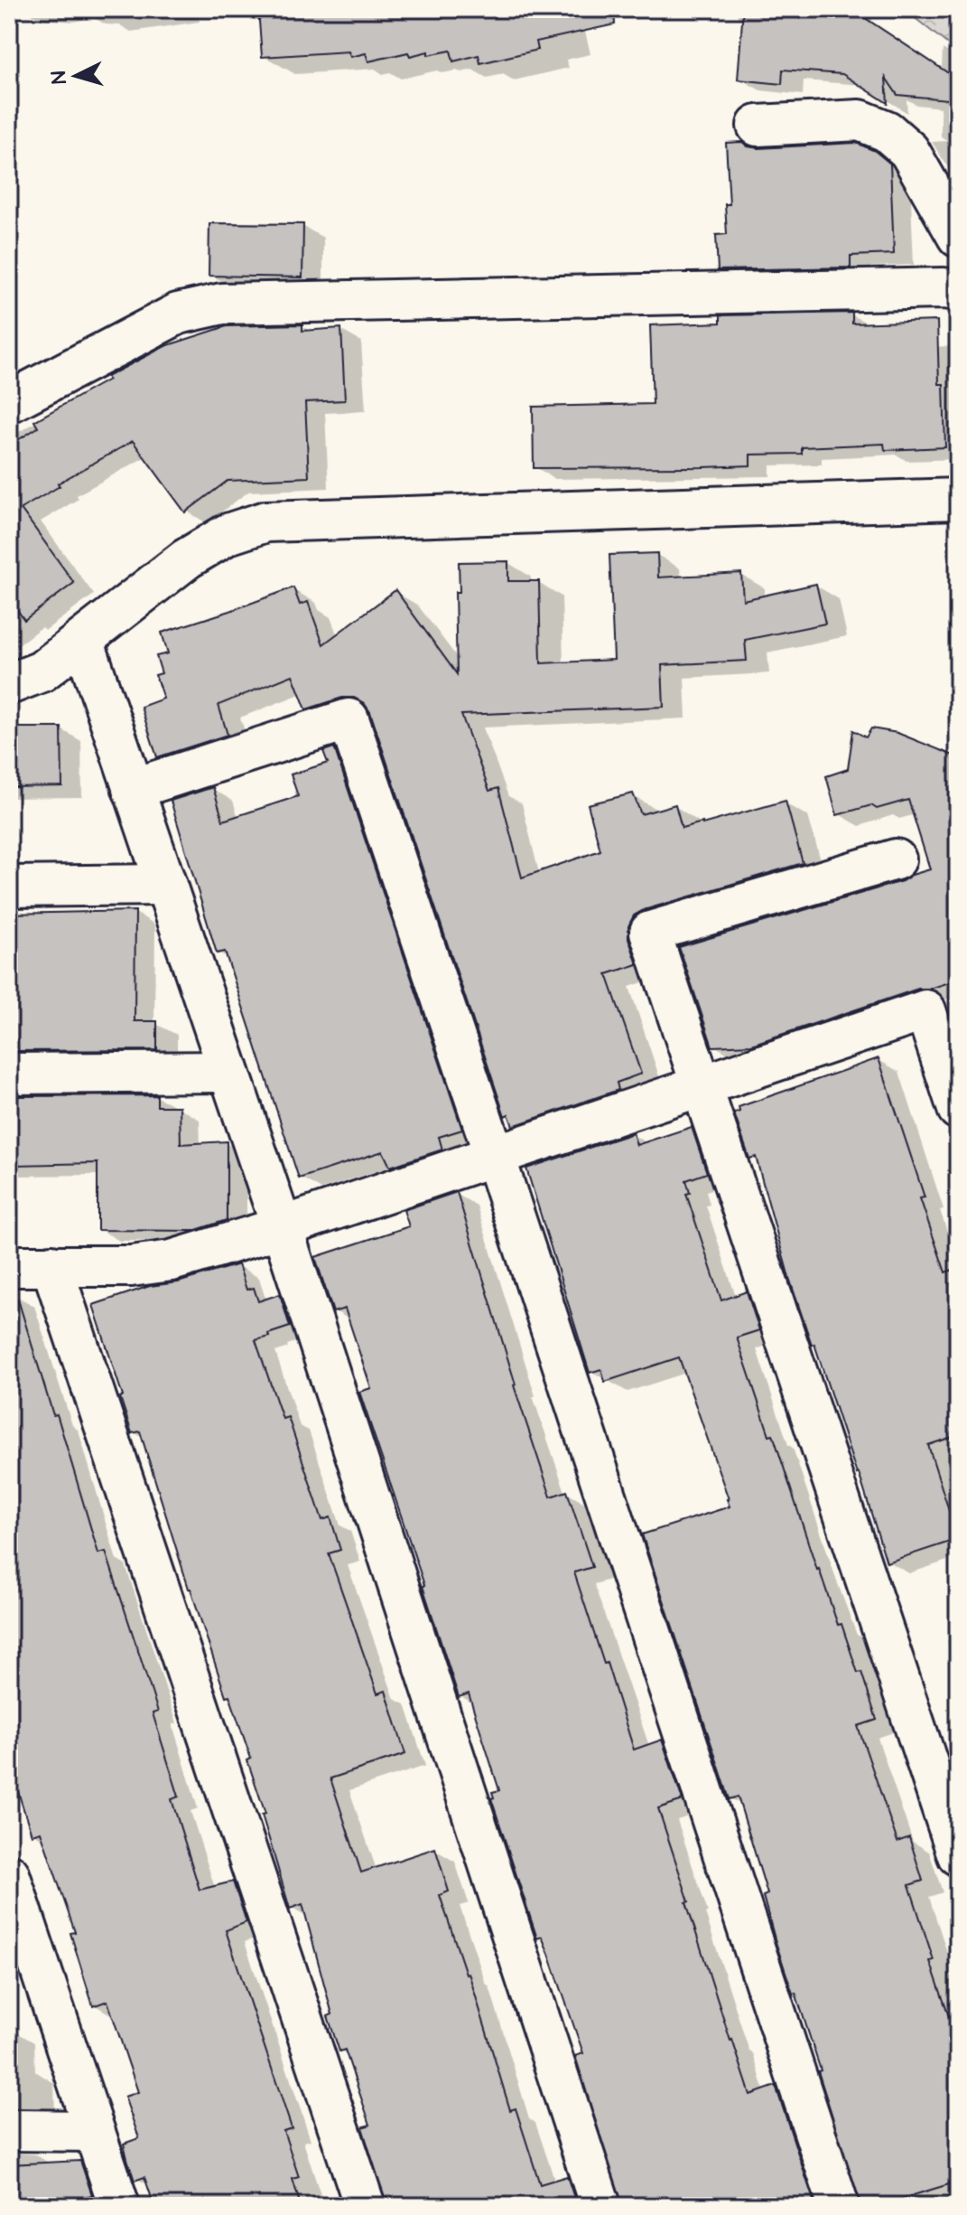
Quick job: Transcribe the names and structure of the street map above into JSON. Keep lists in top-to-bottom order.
{
  "north": "left"
}
